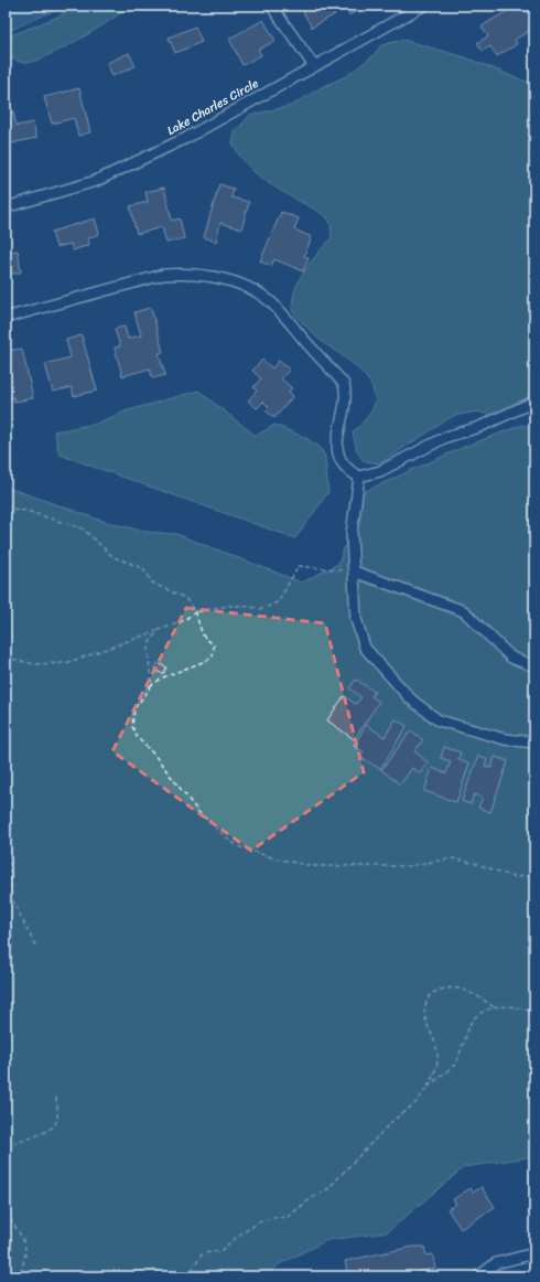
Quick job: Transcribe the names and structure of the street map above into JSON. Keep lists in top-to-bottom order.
{
  "streets": {
    "street": ["Lake Charles Circle"]
  }
}
